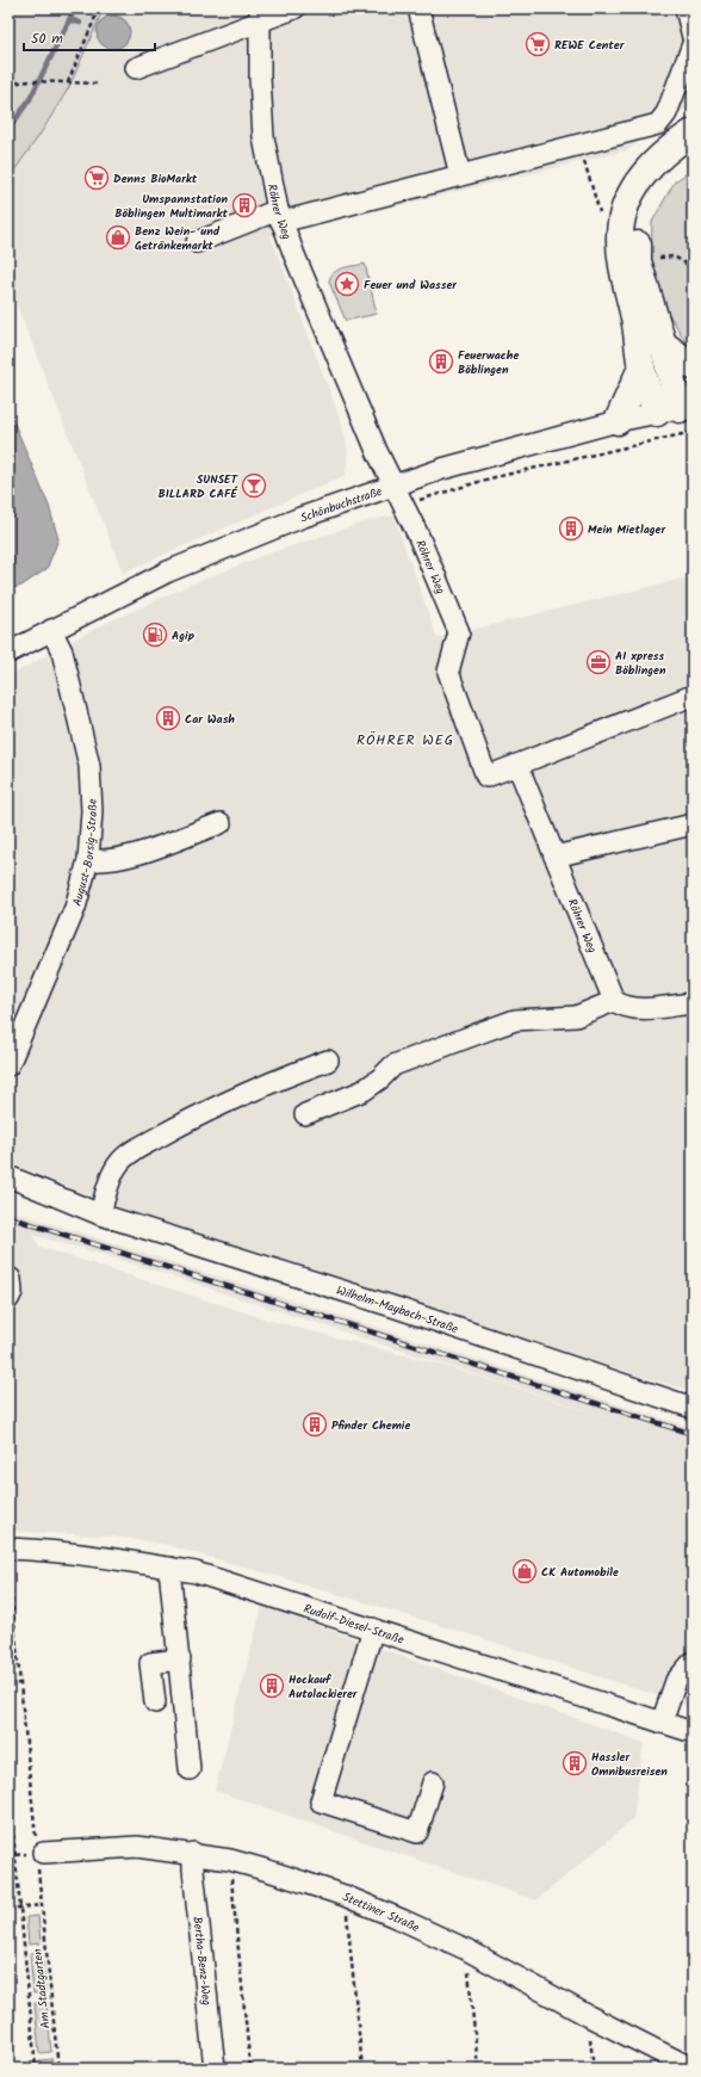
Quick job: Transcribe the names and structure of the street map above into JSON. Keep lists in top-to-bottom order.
{
  "streets": {
    "street": [
      "Röhrer Weg",
      "Schönbuchstraße",
      "August-Borsig-Straße",
      "Wilhelm-Maybach-Straße",
      "Rudolf-Diesel-Straße",
      "Stettiner Straße",
      "Bertha-Benz-Weg"
    ],
    "path": ["Am Stadtgarten"]
  },
  "crossings": [
    ["Röhrer Weg", "Schönbuchstraße"],
    ["Schönbuchstraße", "August-Borsig-Straße"],
    ["Stettiner Straße", "Bertha-Benz-Weg"],
    ["Stettiner Straße", "Am Stadtgarten"]
  ],
  "districts": ["RÖHRER WEG"],
  "places": {
    "supermarket": ["REWE Center", "Denns BioMarkt"],
    "building": [
      "Umspannstation Böblingen Multimarkt",
      "Feuerwache Böblingen",
      "Mein Mietlager",
      "Car Wash",
      "Pfinder Chemie",
      "Hockauf Autolackierer",
      "Hassler Omnibusreisen"
    ],
    "shop": ["Benz Wein- und Getränkemarkt", "CK Automobile"],
    "place": ["Feuer und Wasser"],
    "bar": ["SUNSET BILLARD CAFÉ"],
    "fuel station": ["Agip"],
    "office": ["AI xpress Böblingen"]
  },
  "scale_bar": "50 m"
}
